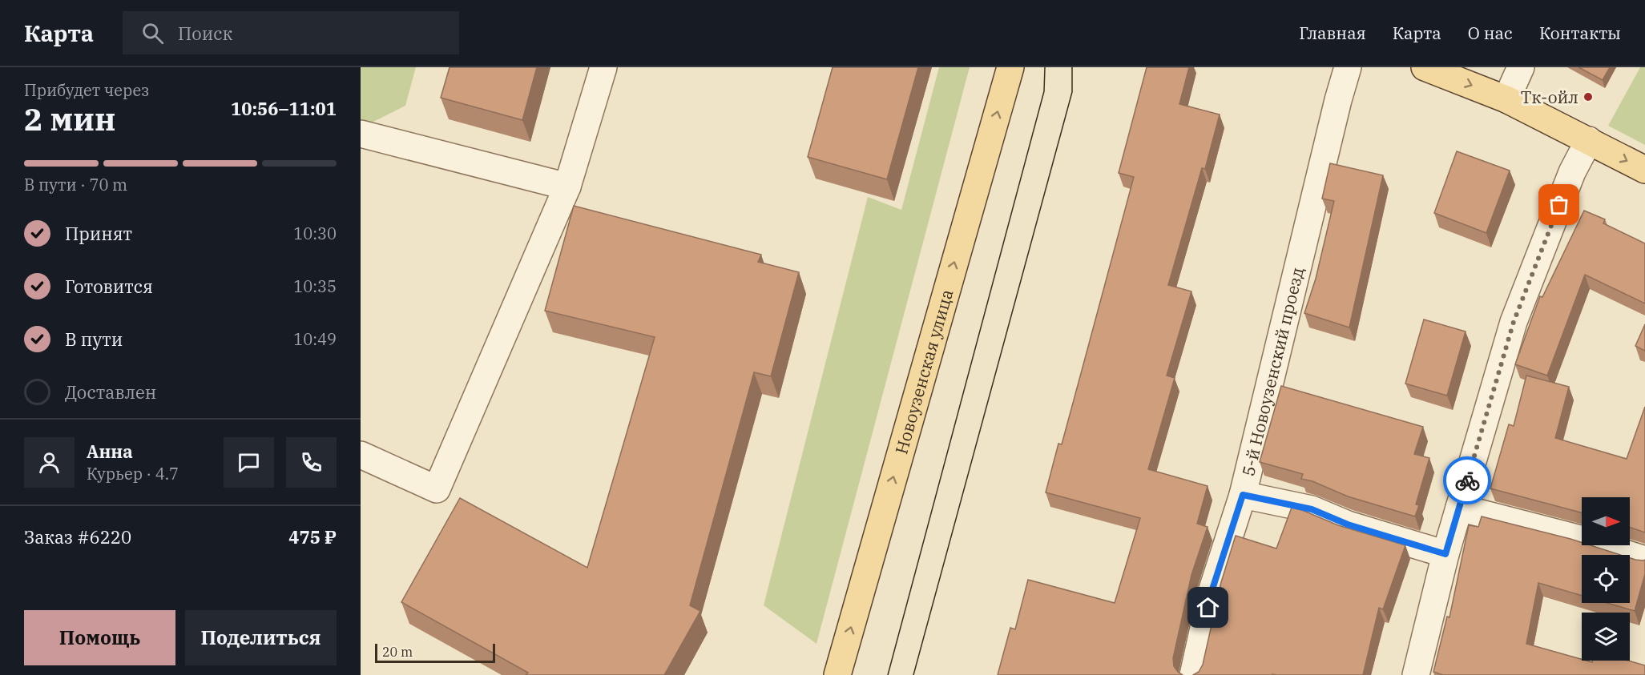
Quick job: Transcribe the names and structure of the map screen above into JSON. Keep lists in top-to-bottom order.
{
  "streets": {
    "main road": ["Новоузенская улица"],
    "street": ["5-й Новоузенский проезд"]
  },
  "one_way": ["Новоузенская улица"],
  "places": ["Тк-ойл"],
  "scale_bar": "20 m",
  "north": "right",
  "page": {
    "header": "Карта",
    "search": "Поиск",
    "nav": [
      "Главная",
      "Карта",
      "О нас",
      "Контакты"
    ],
    "heading": ["2 мин", "Прибудет через", "10:56–11:01"],
    "panel": [
      "Анна",
      "Курьер · 4.7",
      "Заказ #6220",
      "475 ₽"
    ],
    "bar": "В пути · 70 m",
    "list": [
      ["Принят", "10:30"],
      ["Готовится", "10:35"],
      ["В пути", "10:49"],
      "Доставлен"
    ],
    "buttons": ["Помощь", "Поделиться"],
    "scale": "20 m"
  }
}
